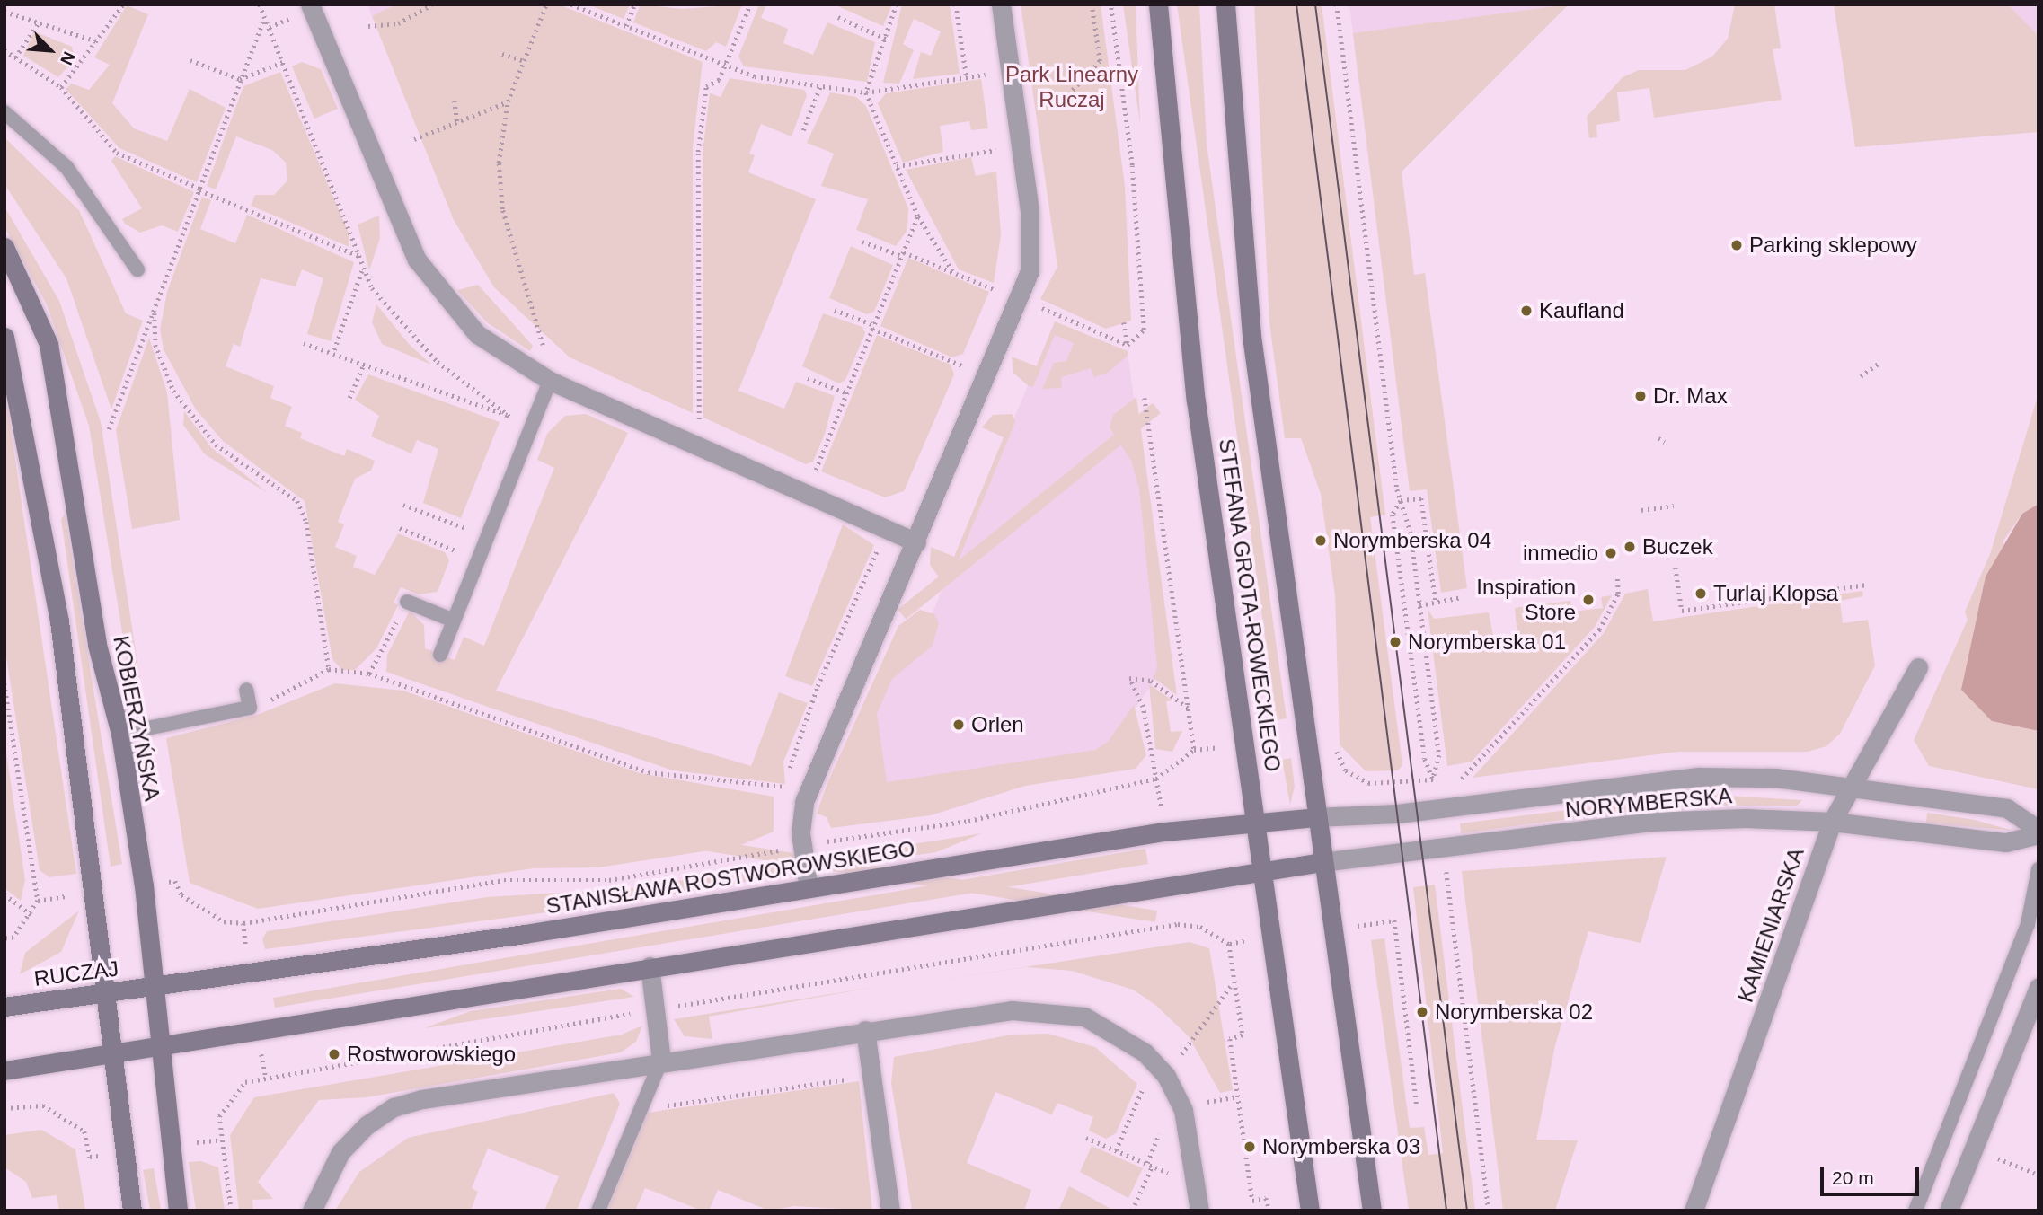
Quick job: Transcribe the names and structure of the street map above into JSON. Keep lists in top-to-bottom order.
{
  "streets": {
    "main road": [
      "STEFANA GROTA-ROWECKIEGO",
      "KOBIERZYŃSKA",
      "NORYMBERSKA",
      "STANISŁAWA ROSTWOROWSKIEGO",
      "RUCZAJ"
    ],
    "street": ["KAMIENIARSKA"]
  },
  "crossings": [
    ["STEFANA GROTA-ROWECKIEGO", "NORYMBERSKA"],
    ["STEFANA GROTA-ROWECKIEGO", "STANISŁAWA ROSTWOROWSKIEGO"],
    ["KOBIERZYŃSKA", "STANISŁAWA ROSTWOROWSKIEGO"],
    ["KOBIERZYŃSKA", "RUCZAJ"],
    ["NORYMBERSKA", "STANISŁAWA ROSTWOROWSKIEGO"],
    ["NORYMBERSKA", "KAMIENIARSKA"],
    ["STANISŁAWA ROSTWOROWSKIEGO", "RUCZAJ"]
  ],
  "parks": ["Park Linearny Ruczaj"],
  "places": [
    "Parking sklepowy",
    "Kaufland",
    "Dr. Max",
    "Norymberska 04",
    "Buczek",
    "inmedio",
    "Turlaj Klopsa",
    "Inspiration Store",
    "Norymberska 01",
    "Orlen",
    "Norymberska 02",
    "Rostworowskiego",
    "Norymberska 03"
  ],
  "scale_bar": "20 m",
  "north": "bottom right"
}
